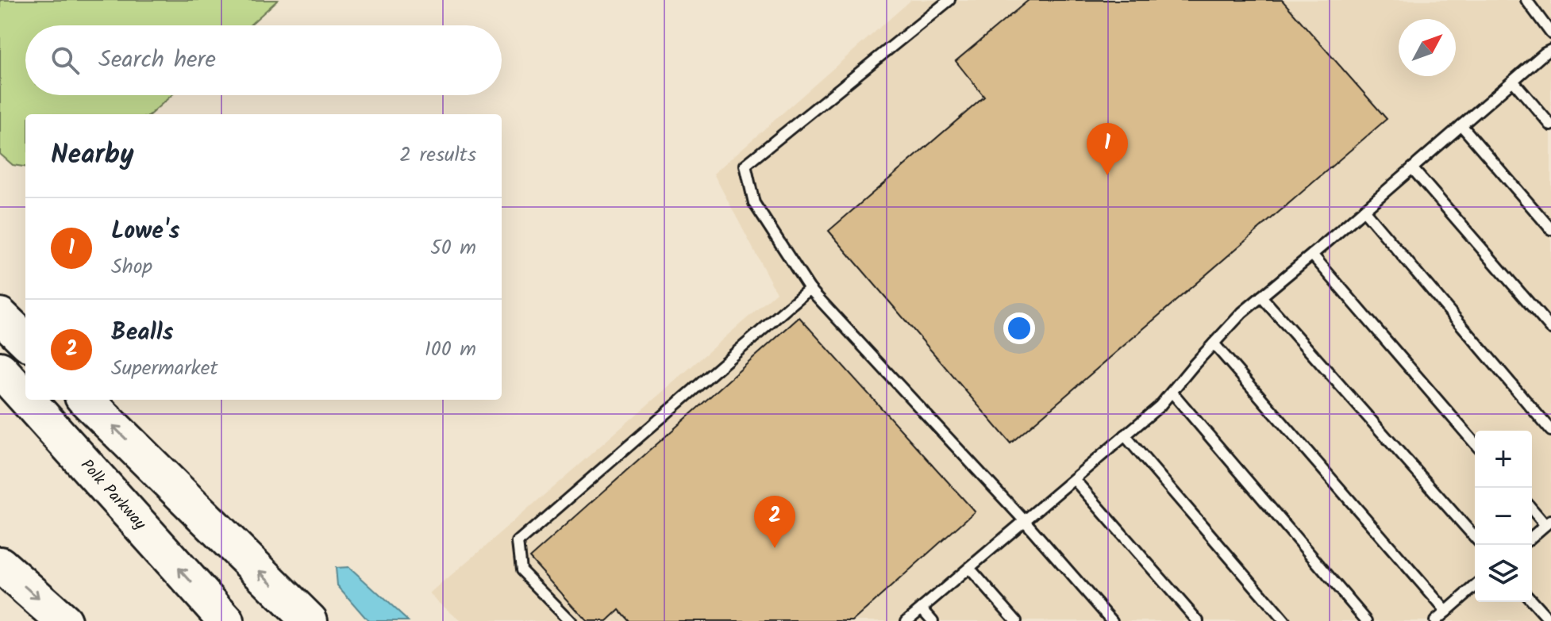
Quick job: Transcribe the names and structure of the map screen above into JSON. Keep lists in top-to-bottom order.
{
  "streets": {
    "highway": ["Polk Parkway"]
  },
  "north": "top right",
  "page": {
    "search": "Search here",
    "heading": ["Nearby", "2 results"],
    "pins": ["1", "2"],
    "list": [
      {
        "mark": "1",
        "name": "Lowe's",
        "note": "Shop",
        "value": "50 m"
      },
      {
        "mark": "2",
        "name": "Bealls",
        "note": "Supermarket",
        "value": "100 m"
      }
    ],
    "map_buttons": ["+", "−"]
  }
}
